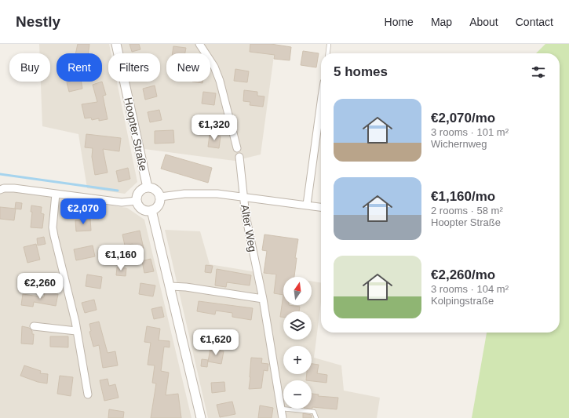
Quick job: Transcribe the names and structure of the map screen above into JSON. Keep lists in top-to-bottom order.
{
  "streets": {
    "street": ["Hoopter Straße", "Alter Weg"]
  },
  "north": "top",
  "page": {
    "header": "Nestly",
    "nav": [
      "Home",
      "Map",
      "About",
      "Contact"
    ],
    "chip": [
      "Buy",
      "Rent",
      "Filters",
      "New"
    ],
    "heading": "5 homes",
    "list": [
      {
        "name": "€2,070/mo",
        "note": "3 rooms · 101 m² · Wichernweg"
      },
      {
        "name": "€1,160/mo",
        "note": "2 rooms · 58 m² · Hoopter Straße"
      },
      {
        "name": "€2,260/mo",
        "note": "3 rooms · 104 m² · Kolpingstraße"
      }
    ],
    "price": [
      "€1,320",
      "€2,070",
      "€1,160",
      "€2,260",
      "€1,620"
    ],
    "map_buttons": ["+", "−"]
  }
}
